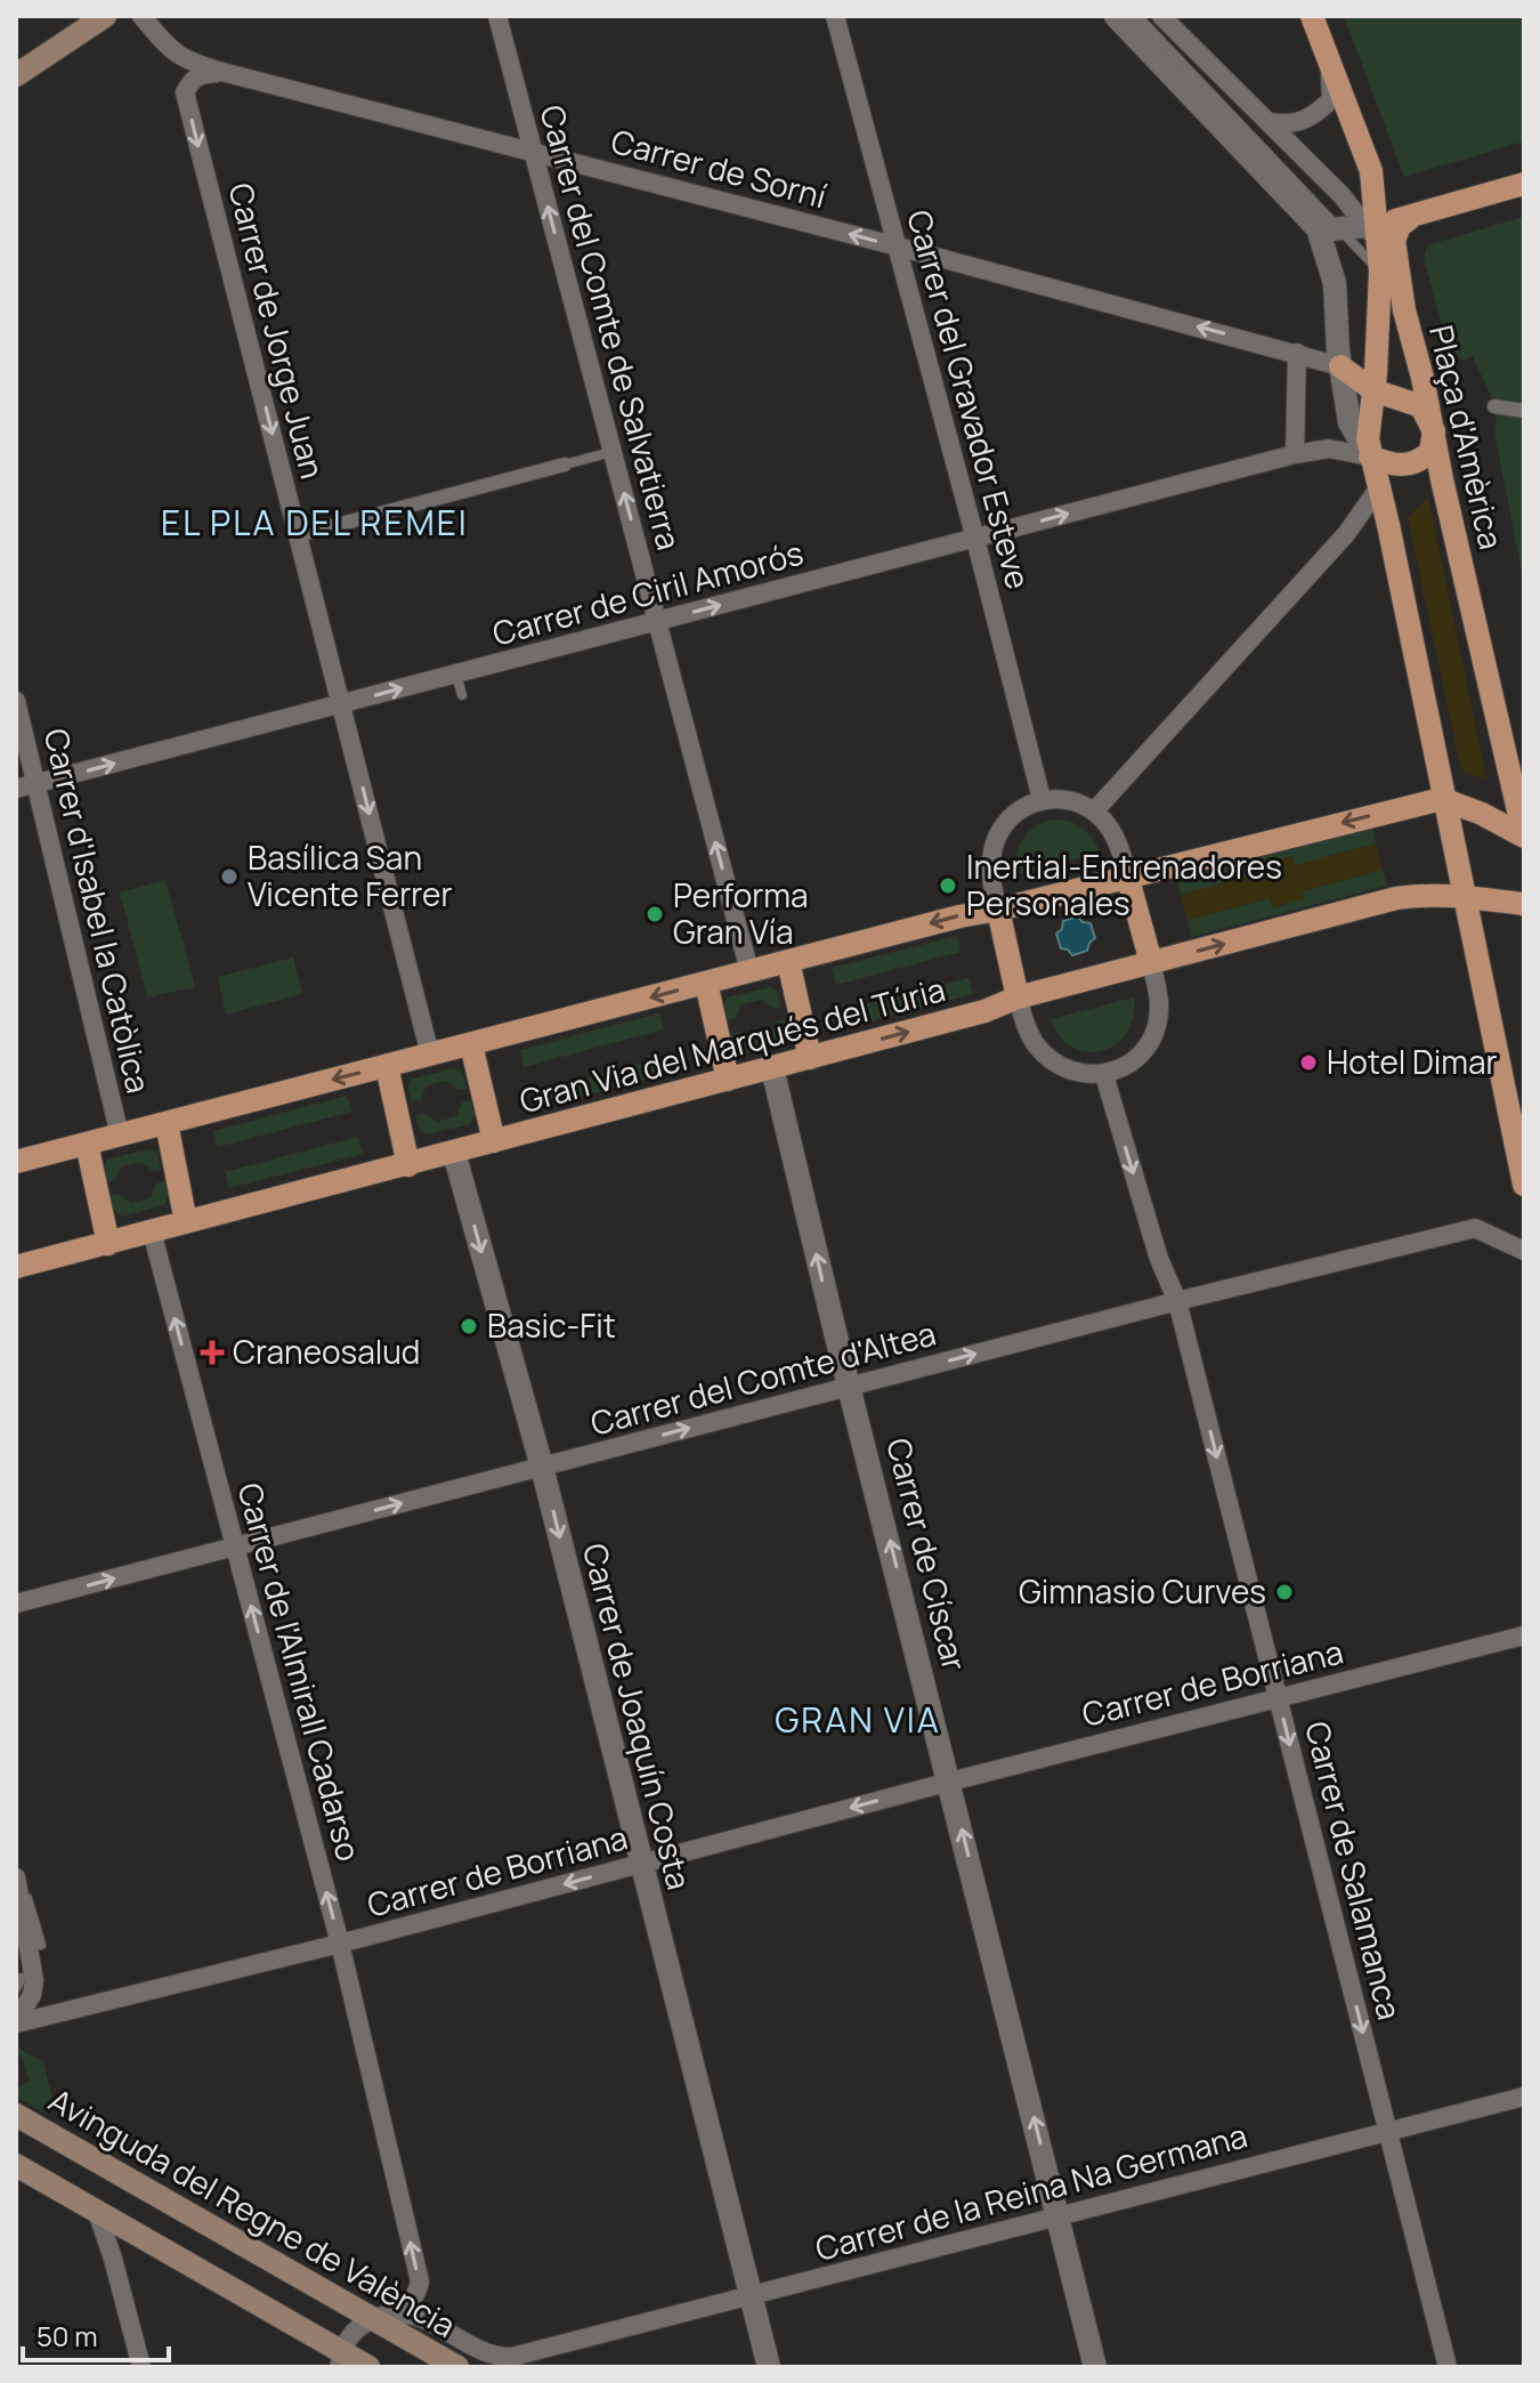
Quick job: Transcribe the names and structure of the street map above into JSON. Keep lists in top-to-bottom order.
{
  "streets": {
    "main road": ["Plaça d'Amèrica", "Gran Via del Marqués del Túria", "Avinguda del Regne de València"],
    "street": [
      "Carrer de Sorní",
      "Carrer del Comte de Salvatierra",
      "Carrer de Jorge Juan",
      "Carrer del Gravador Esteve",
      "Carrer de Ciril Amorós",
      "Carrer d'Isabel la Catòlica",
      "Carrer del Comte d'Altea",
      "Carrer de Císcar",
      "Carrer de l'Almirall Cadarso",
      "Carrer de Borriana",
      "Carrer de Joaquín Costa",
      "Carrer de Salamanca",
      "Carrer de la Reina Na Germana"
    ]
  },
  "crossings": [
    ["Carrer de Sorní", "Carrer del Comte de Salvatierra"],
    ["Carrer de Sorní", "Carrer de Jorge Juan"],
    ["Carrer de Sorní", "Carrer del Gravador Esteve"],
    ["Carrer del Comte de Salvatierra", "Carrer de Ciril Amorós"],
    ["Carrer del Comte de Salvatierra", "Gran Via del Marqués del Túria"],
    ["Carrer de Jorge Juan", "Carrer de Ciril Amorós"],
    ["Carrer de Jorge Juan", "Gran Via del Marqués del Túria"],
    ["Carrer del Gravador Esteve", "Carrer de Ciril Amorós"],
    ["Plaça d'Amèrica", "Gran Via del Marqués del Túria"],
    ["Carrer de Ciril Amorós", "Carrer d'Isabel la Catòlica"],
    ["Carrer d'Isabel la Catòlica", "Gran Via del Marqués del Túria"],
    ["Gran Via del Marqués del Túria", "Carrer de Císcar"],
    ["Gran Via del Marqués del Túria", "Carrer de l'Almirall Cadarso"],
    ["Gran Via del Marqués del Túria", "Carrer de Joaquín Costa"],
    ["Carrer del Comte d'Altea", "Carrer de Císcar"],
    ["Carrer del Comte d'Altea", "Carrer de l'Almirall Cadarso"],
    ["Carrer del Comte d'Altea", "Carrer de Joaquín Costa"],
    ["Carrer del Comte d'Altea", "Carrer de Salamanca"],
    ["Carrer de Císcar", "Carrer de Borriana"],
    ["Carrer de Císcar", "Carrer de la Reina Na Germana"],
    ["Carrer de l'Almirall Cadarso", "Carrer de Borriana"],
    ["Carrer de l'Almirall Cadarso", "Avinguda del Regne de València"],
    ["Carrer de Borriana", "Carrer de Joaquín Costa"],
    ["Carrer de Borriana", "Carrer de Salamanca"],
    ["Carrer de Joaquín Costa", "Carrer de la Reina Na Germana"],
    ["Carrer de Salamanca", "Carrer de la Reina Na Germana"],
    ["Carrer de la Reina Na Germana", "Avinguda del Regne de València"]
  ],
  "one_way": [
    "Carrer de Sorní",
    "Carrer del Comte de Salvatierra",
    "Carrer de Jorge Juan",
    "Carrer de Ciril Amorós",
    "Carrer del Comte d'Altea",
    "Carrer de Císcar",
    "Carrer de l'Almirall Cadarso",
    "Carrer de Borriana",
    "Carrer de Joaquín Costa",
    "Carrer de Salamanca"
  ],
  "districts": ["EL PLA DEL REMEI", "GRAN VIA"],
  "places": {
    "other": [
      "Basílica San Vicente Ferrer",
      "Inertial-Entrenadores Personales",
      "Performa Gran Vía",
      "Hotel Dimar",
      "Basic-Fit",
      "Gimnasio Curves"
    ],
    "health": ["Craneosalud"]
  },
  "scale_bar": "50 m"
}
